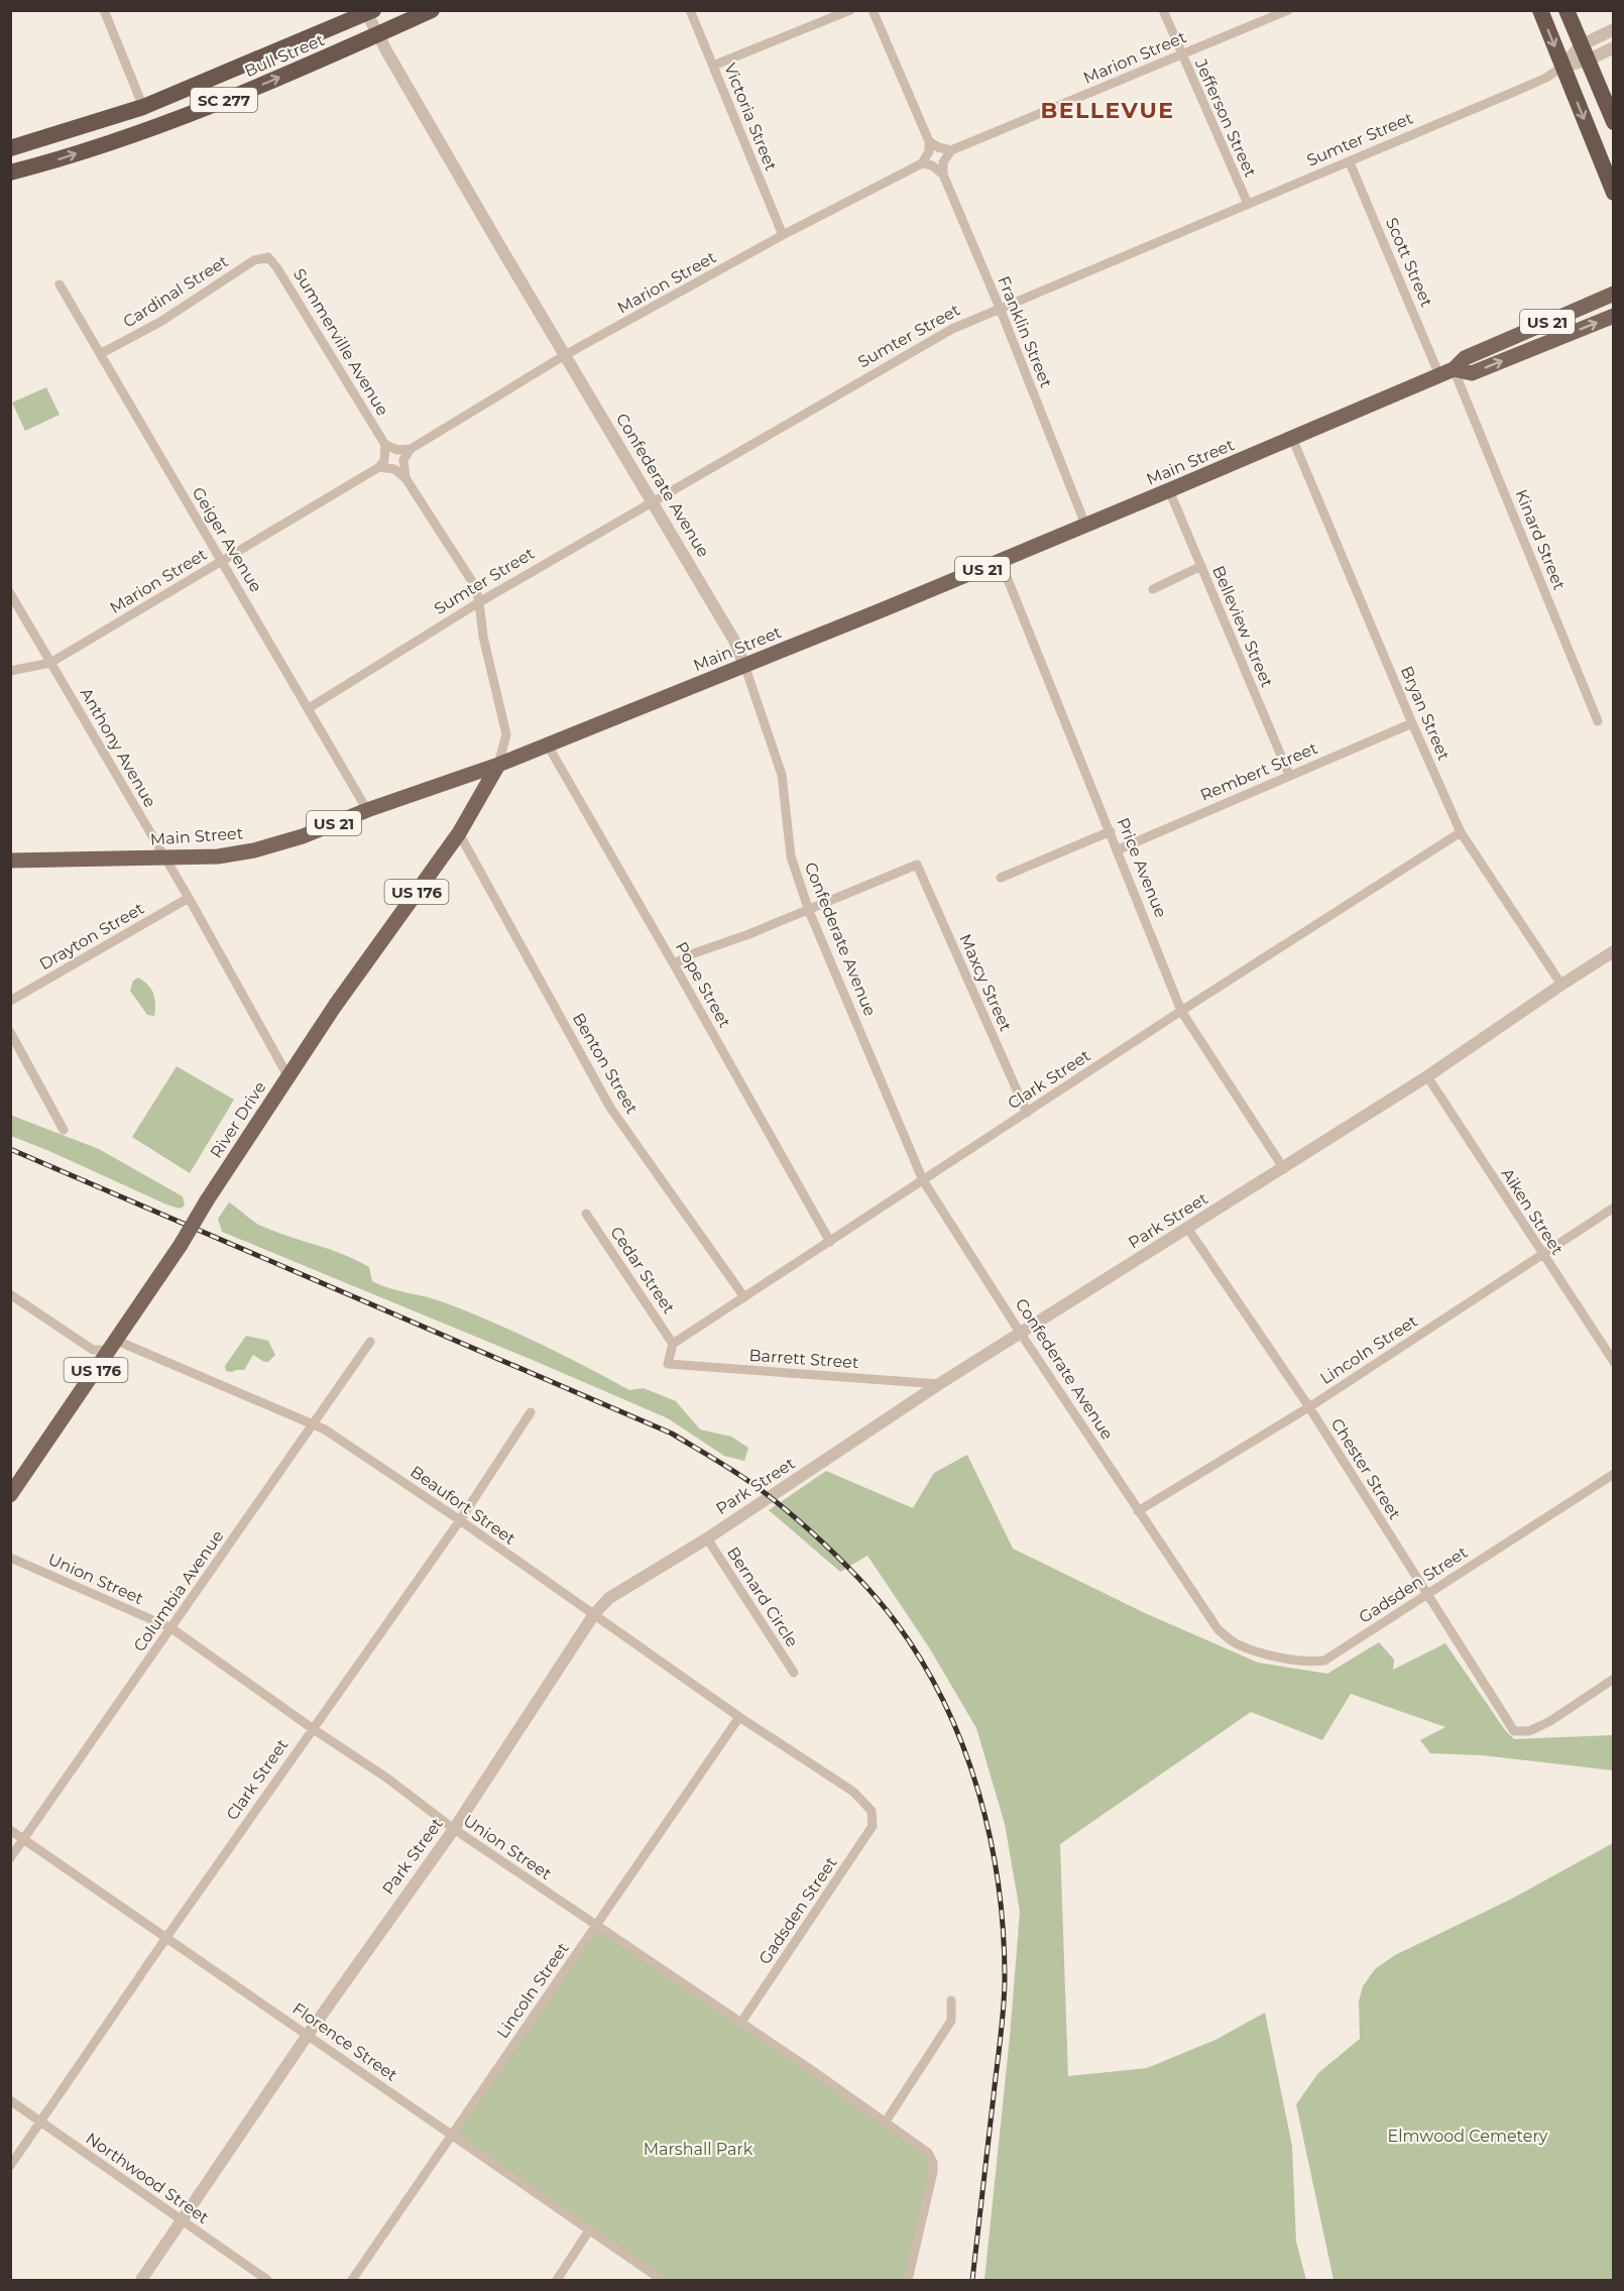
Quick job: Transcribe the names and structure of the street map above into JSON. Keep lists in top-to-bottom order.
{
  "streets": {
    "highway": ["Bull Street", "SC 277"],
    "main road": [
      "US 21",
      "Main Street",
      "US 176",
      "River Drive"
    ],
    "street": [
      "Marion Street",
      "Victoria Street",
      "Jefferson Street",
      "Sumter Street",
      "Scott Street",
      "Cardinal Street",
      "Franklin Street",
      "Summerville Avenue",
      "Confederate Avenue",
      "Geiger Avenue",
      "Kinard Street",
      "Belleview Street",
      "Bryan Street",
      "Anthony Avenue",
      "Rembert Street",
      "Price Avenue",
      "Drayton Street",
      "Maxcy Street",
      "Pope Street",
      "Benton Street",
      "Clark Street",
      "Aiken Street",
      "Park Street",
      "Cedar Street",
      "Lincoln Street",
      "Barrett Street",
      "Chester Street",
      "Beaufort Street",
      "Union Street",
      "Gadsden Street",
      "Columbia Avenue",
      "Bernard Circle",
      "Florence Street",
      "Northwood Street"
    ]
  },
  "crossings": [
    ["Bull Street", "Confederate Avenue"],
    ["Marion Street", "Victoria Street"],
    ["Marion Street", "Jefferson Street"],
    ["Marion Street", "Confederate Avenue"],
    ["Marion Street", "Geiger Avenue"],
    ["Marion Street", "Anthony Avenue"],
    ["Jefferson Street", "Sumter Street"],
    ["Sumter Street", "Scott Street"],
    ["Sumter Street", "Franklin Street"],
    ["Sumter Street", "Confederate Avenue"],
    ["Sumter Street", "Geiger Avenue"],
    ["Scott Street", "Main Street"],
    ["Scott Street", "Kinard Street"],
    ["Cardinal Street", "Summerville Avenue"],
    ["Cardinal Street", "Geiger Avenue"],
    ["Franklin Street", "Main Street"],
    ["Main Street", "Confederate Avenue"],
    ["Main Street", "Geiger Avenue"],
    ["Main Street", "Kinard Street"],
    ["Main Street", "Belleview Street"],
    ["Main Street", "Bryan Street"],
    ["Main Street", "Anthony Avenue"],
    ["Main Street", "Price Avenue"],
    ["Main Street", "Pope Street"],
    ["Main Street", "River Drive"],
    ["Confederate Avenue", "Maxcy Street"],
    ["Confederate Avenue", "Clark Street"],
    ["Confederate Avenue", "Park Street"],
    ["Confederate Avenue", "Lincoln Street"],
    ["Confederate Avenue", "Gadsden Street"],
    ["Belleview Street", "Rembert Street"],
    ["Bryan Street", "Rembert Street"],
    ["Bryan Street", "Clark Street"],
    ["Bryan Street", "Park Street"],
    ["Anthony Avenue", "Drayton Street"],
    ["Anthony Avenue", "River Drive"],
    ["Rembert Street", "Price Avenue"],
    ["Price Avenue", "Clark Street"],
    ["Price Avenue", "Park Street"],
    ["Maxcy Street", "Clark Street"],
    ["Pope Street", "Clark Street"],
    ["Benton Street", "Clark Street"],
    ["Benton Street", "River Drive"],
    ["Clark Street", "Cedar Street"],
    ["Clark Street", "Barrett Street"],
    ["Clark Street", "Beaufort Street"],
    ["Clark Street", "Union Street"],
    ["Clark Street", "Florence Street"],
    ["Clark Street", "Northwood Street"],
    ["River Drive", "Beaufort Street"],
    ["Aiken Street", "Park Street"],
    ["Aiken Street", "Lincoln Street"],
    ["Park Street", "Barrett Street"],
    ["Park Street", "Chester Street"],
    ["Park Street", "Beaufort Street"],
    ["Park Street", "Union Street"],
    ["Park Street", "Bernard Circle"],
    ["Park Street", "Florence Street"],
    ["Park Street", "Northwood Street"],
    ["Cedar Street", "Barrett Street"],
    ["Lincoln Street", "Chester Street"],
    ["Lincoln Street", "Beaufort Street"],
    ["Lincoln Street", "Union Street"],
    ["Lincoln Street", "Florence Street"],
    ["Chester Street", "Gadsden Street"],
    ["Beaufort Street", "Gadsden Street"],
    ["Beaufort Street", "Columbia Avenue"],
    ["Union Street", "Gadsden Street"],
    ["Union Street", "Columbia Avenue"],
    ["Columbia Avenue", "Florence Street"]
  ],
  "districts": ["BELLEVUE"],
  "parks": ["Elmwood Cemetery", "Marshall Park"]
}
